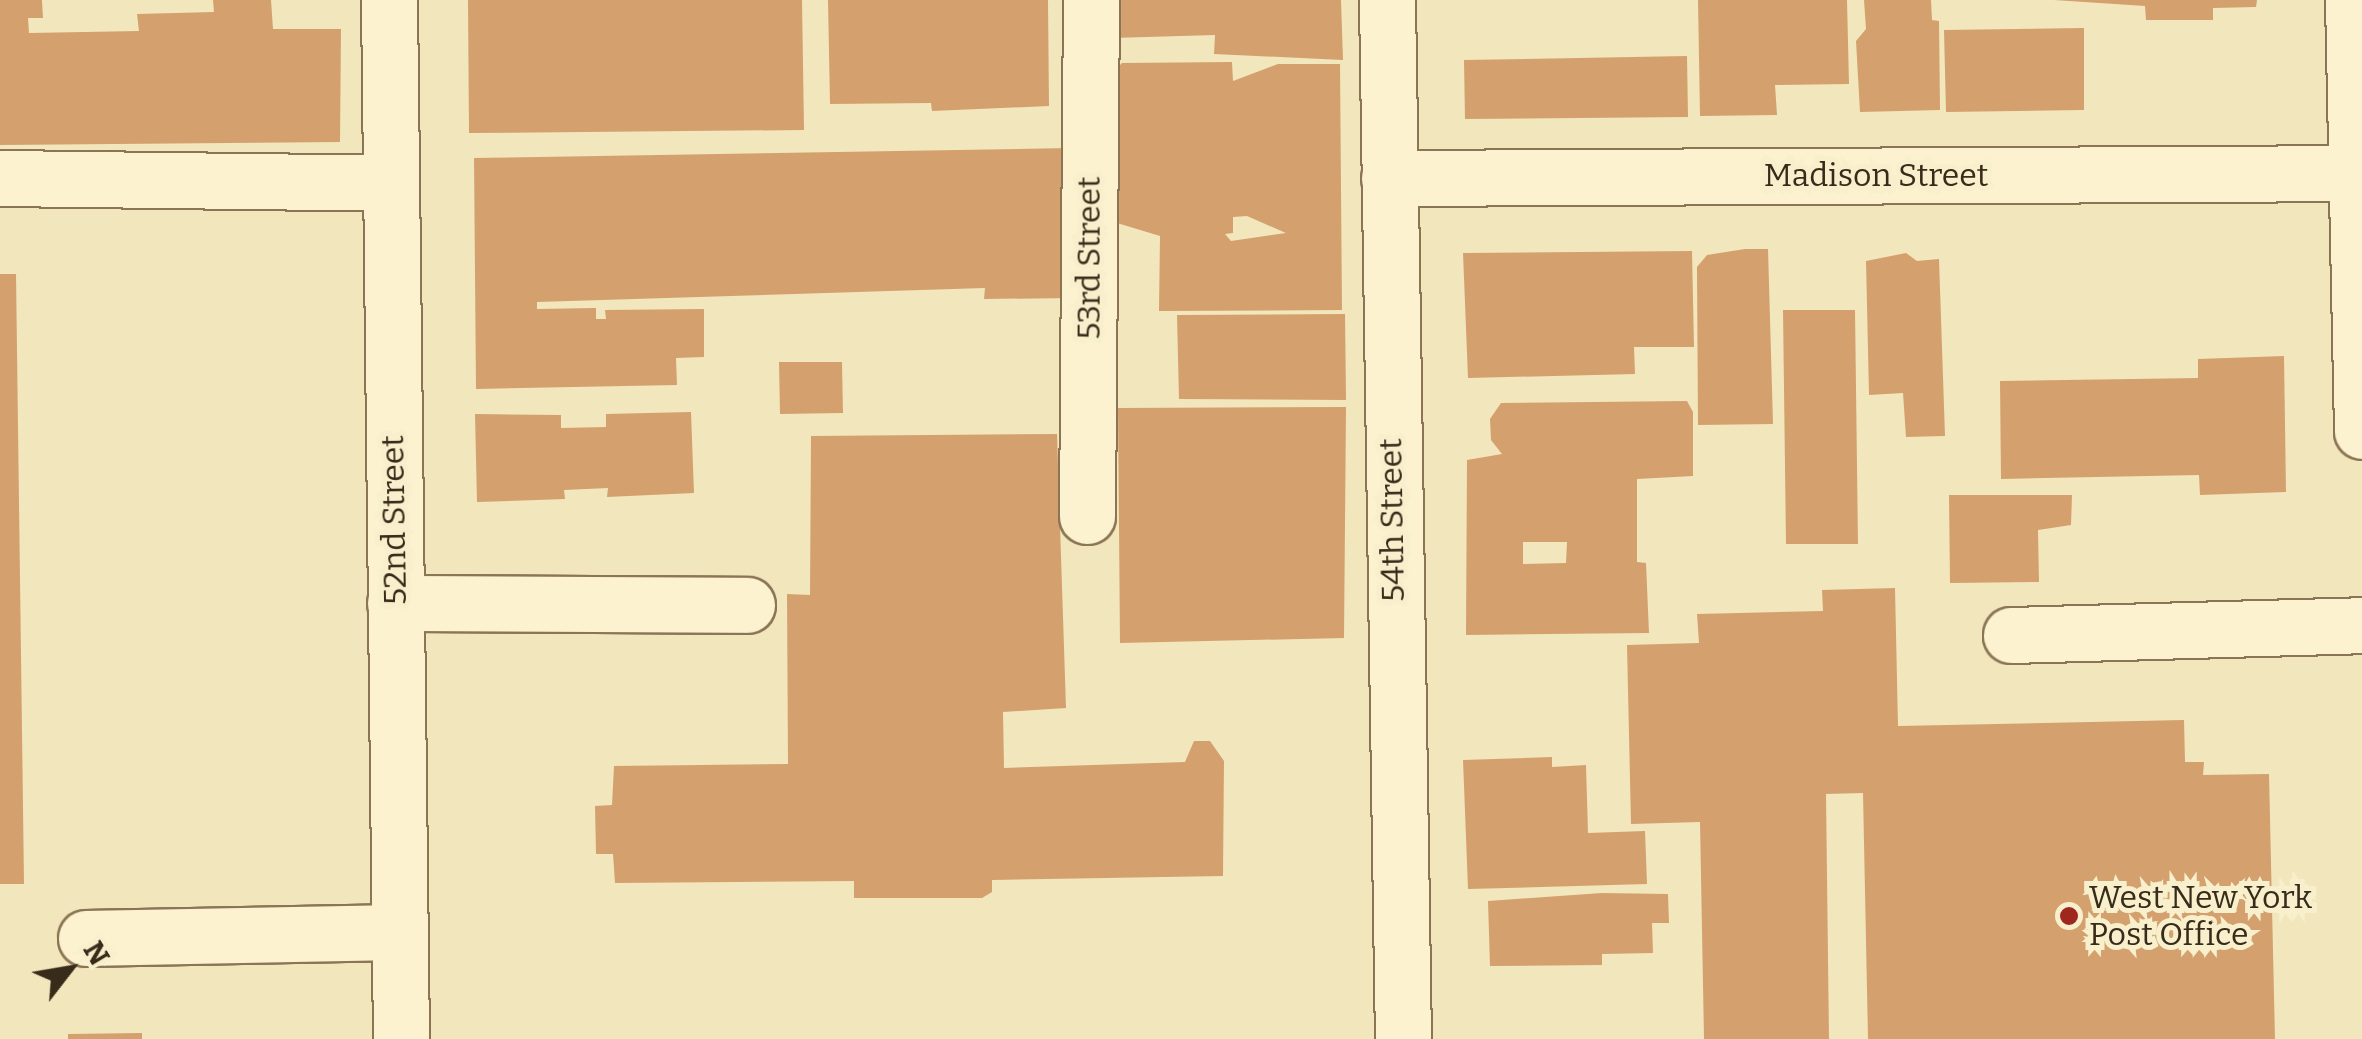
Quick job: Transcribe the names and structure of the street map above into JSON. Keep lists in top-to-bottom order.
{
  "streets": {
    "street": [
      "Madison Street",
      "53rd Street",
      "52nd Street",
      "54th Street"
    ]
  },
  "crossings": [
    ["Madison Street", "54th Street"]
  ],
  "places": ["West New York Post Office"],
  "north": "top right"
}
